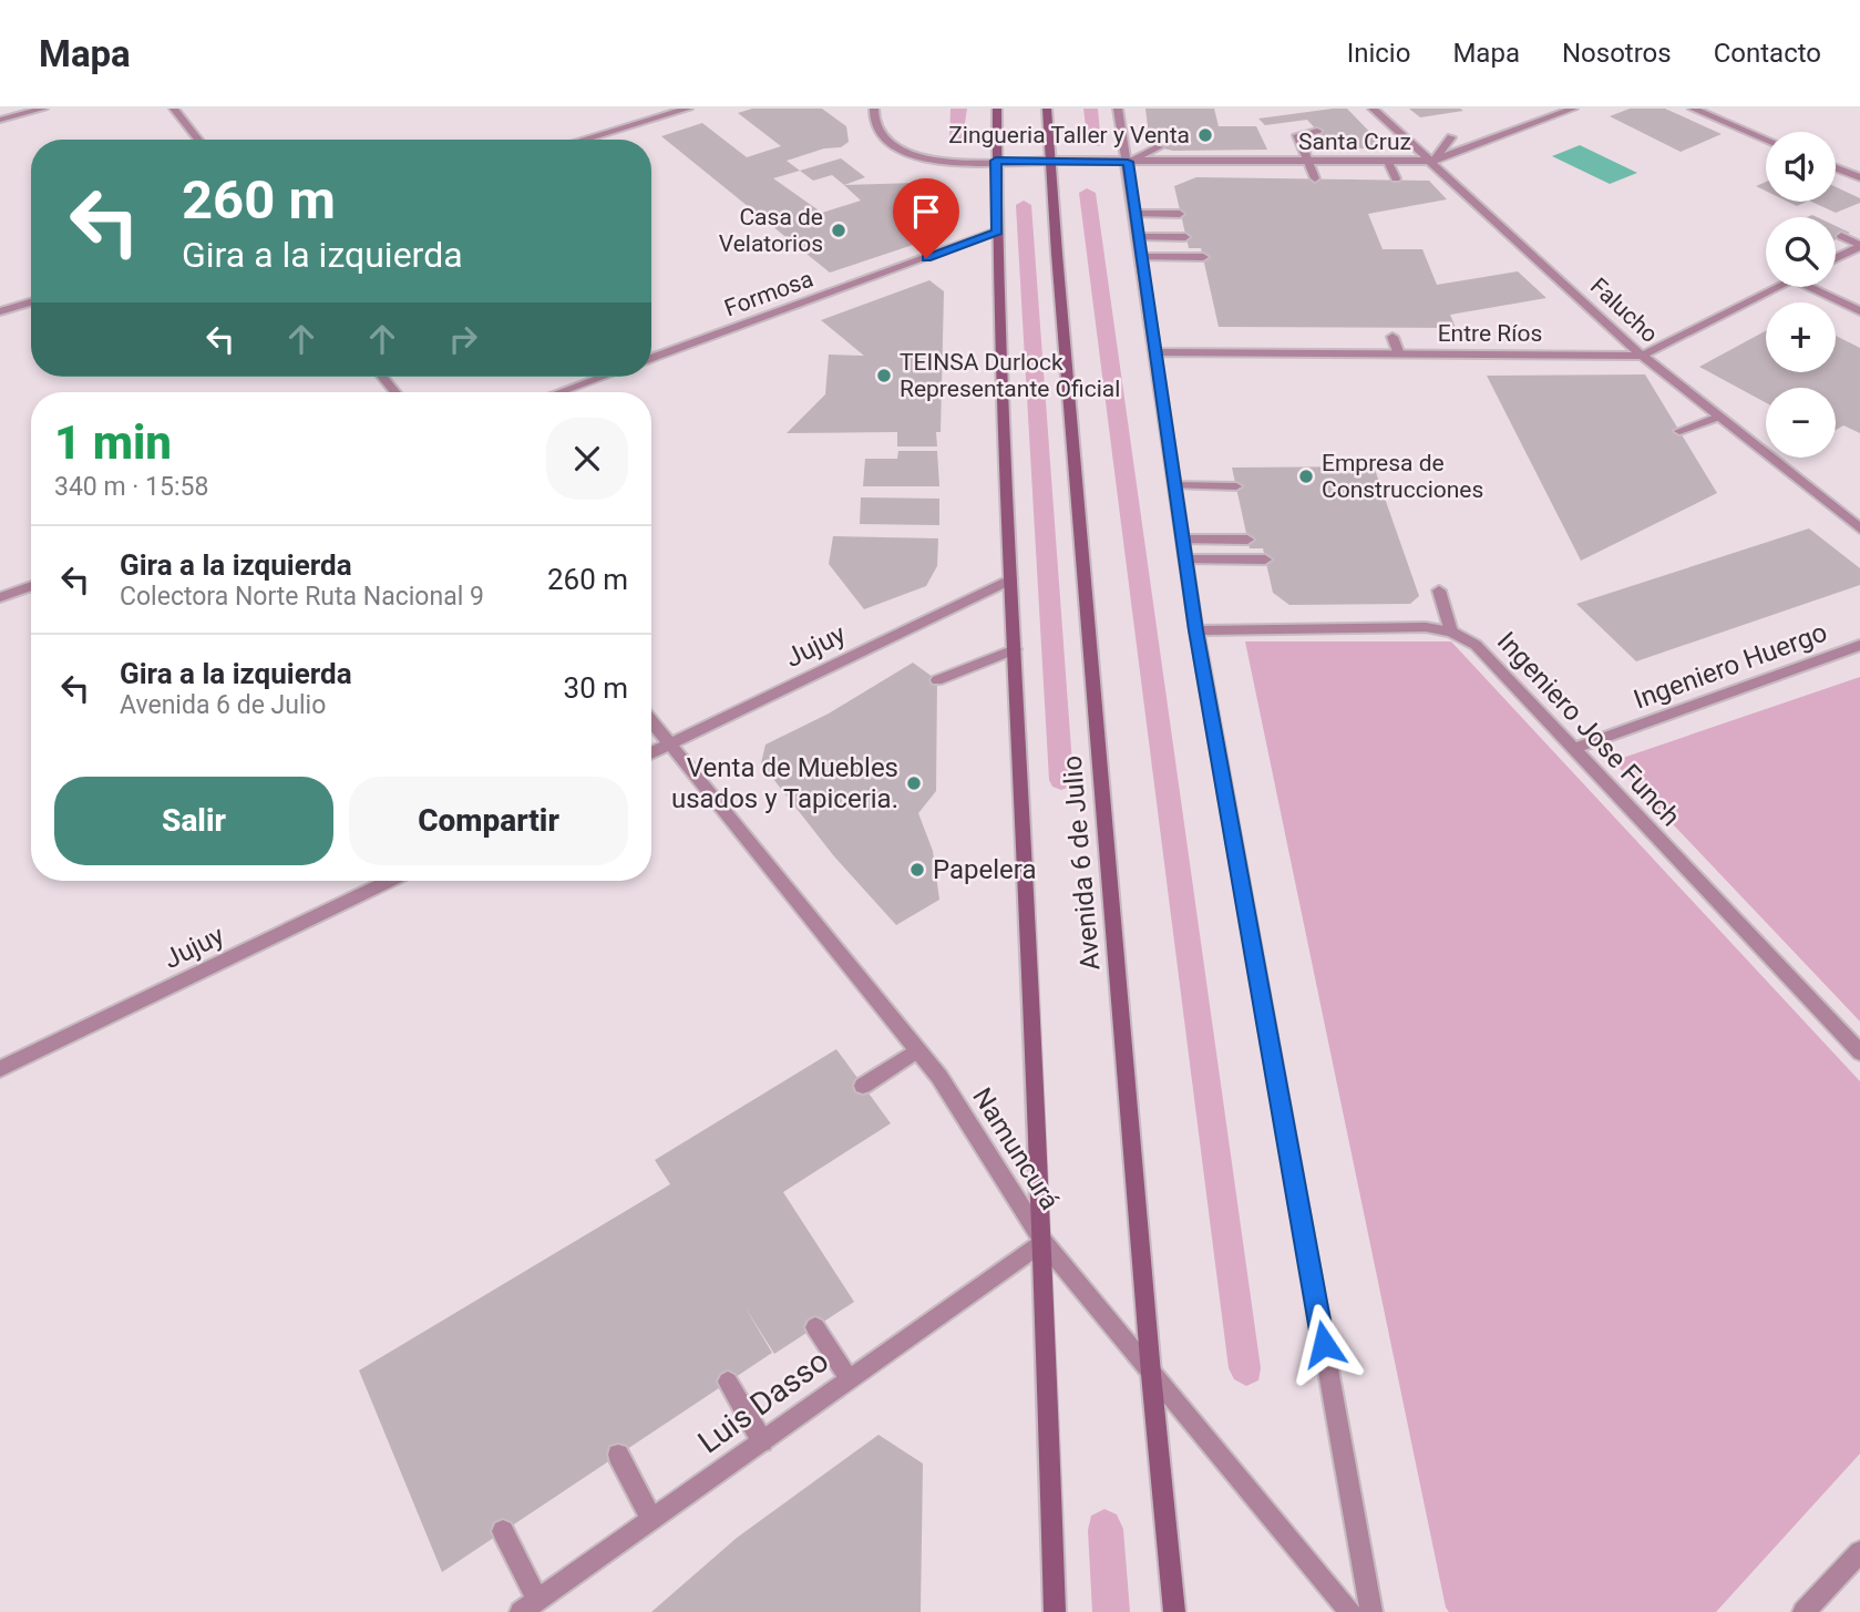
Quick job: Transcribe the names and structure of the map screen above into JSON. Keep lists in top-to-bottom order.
{
  "streets": {
    "main road": ["Avenida 6 de Julio"],
    "street": [
      "Santa Cruz",
      "Formosa",
      "Falucho",
      "Entre Ríos",
      "Jujuy",
      "Ingeniero Huergo",
      "Ingeniero Jose Funch",
      "Namuncurá",
      "Luis Dasso"
    ]
  },
  "crossings": [
    ["Santa Cruz", "Falucho"],
    ["Santa Cruz", "Avenida 6 de Julio"],
    ["Formosa", "Avenida 6 de Julio"],
    ["Falucho", "Entre Ríos"],
    ["Jujuy", "Avenida 6 de Julio"],
    ["Jujuy", "Namuncurá"],
    ["Ingeniero Huergo", "Ingeniero Jose Funch"],
    ["Avenida 6 de Julio", "Namuncurá"],
    ["Avenida 6 de Julio", "Luis Dasso"],
    ["Namuncurá", "Luis Dasso"]
  ],
  "places": [
    "Zingueria Taller y Venta",
    "Casa de Velatorios",
    "TEINSA Durlock Representante Oficial",
    "Empresa de Construcciones",
    "Venta de Muebles usados y Tapiceria.",
    "Papelera"
  ],
  "page": {
    "header": "Mapa",
    "nav": [
      "Inicio",
      "Mapa",
      "Nosotros",
      "Contacto"
    ],
    "map_buttons": ["+", "−"],
    "turn": ["260 m", "Gira a la izquierda"],
    "heading": ["1 min", "340 m · 15:58"],
    "list": [
      {
        "name": "Gira a la izquierda",
        "note": "Colectora Norte Ruta Nacional 9",
        "value": "260 m"
      },
      {
        "name": "Gira a la izquierda",
        "note": "Avenida 6 de Julio",
        "value": "30 m"
      }
    ],
    "buttons": ["Salir", "Compartir"]
  }
}
